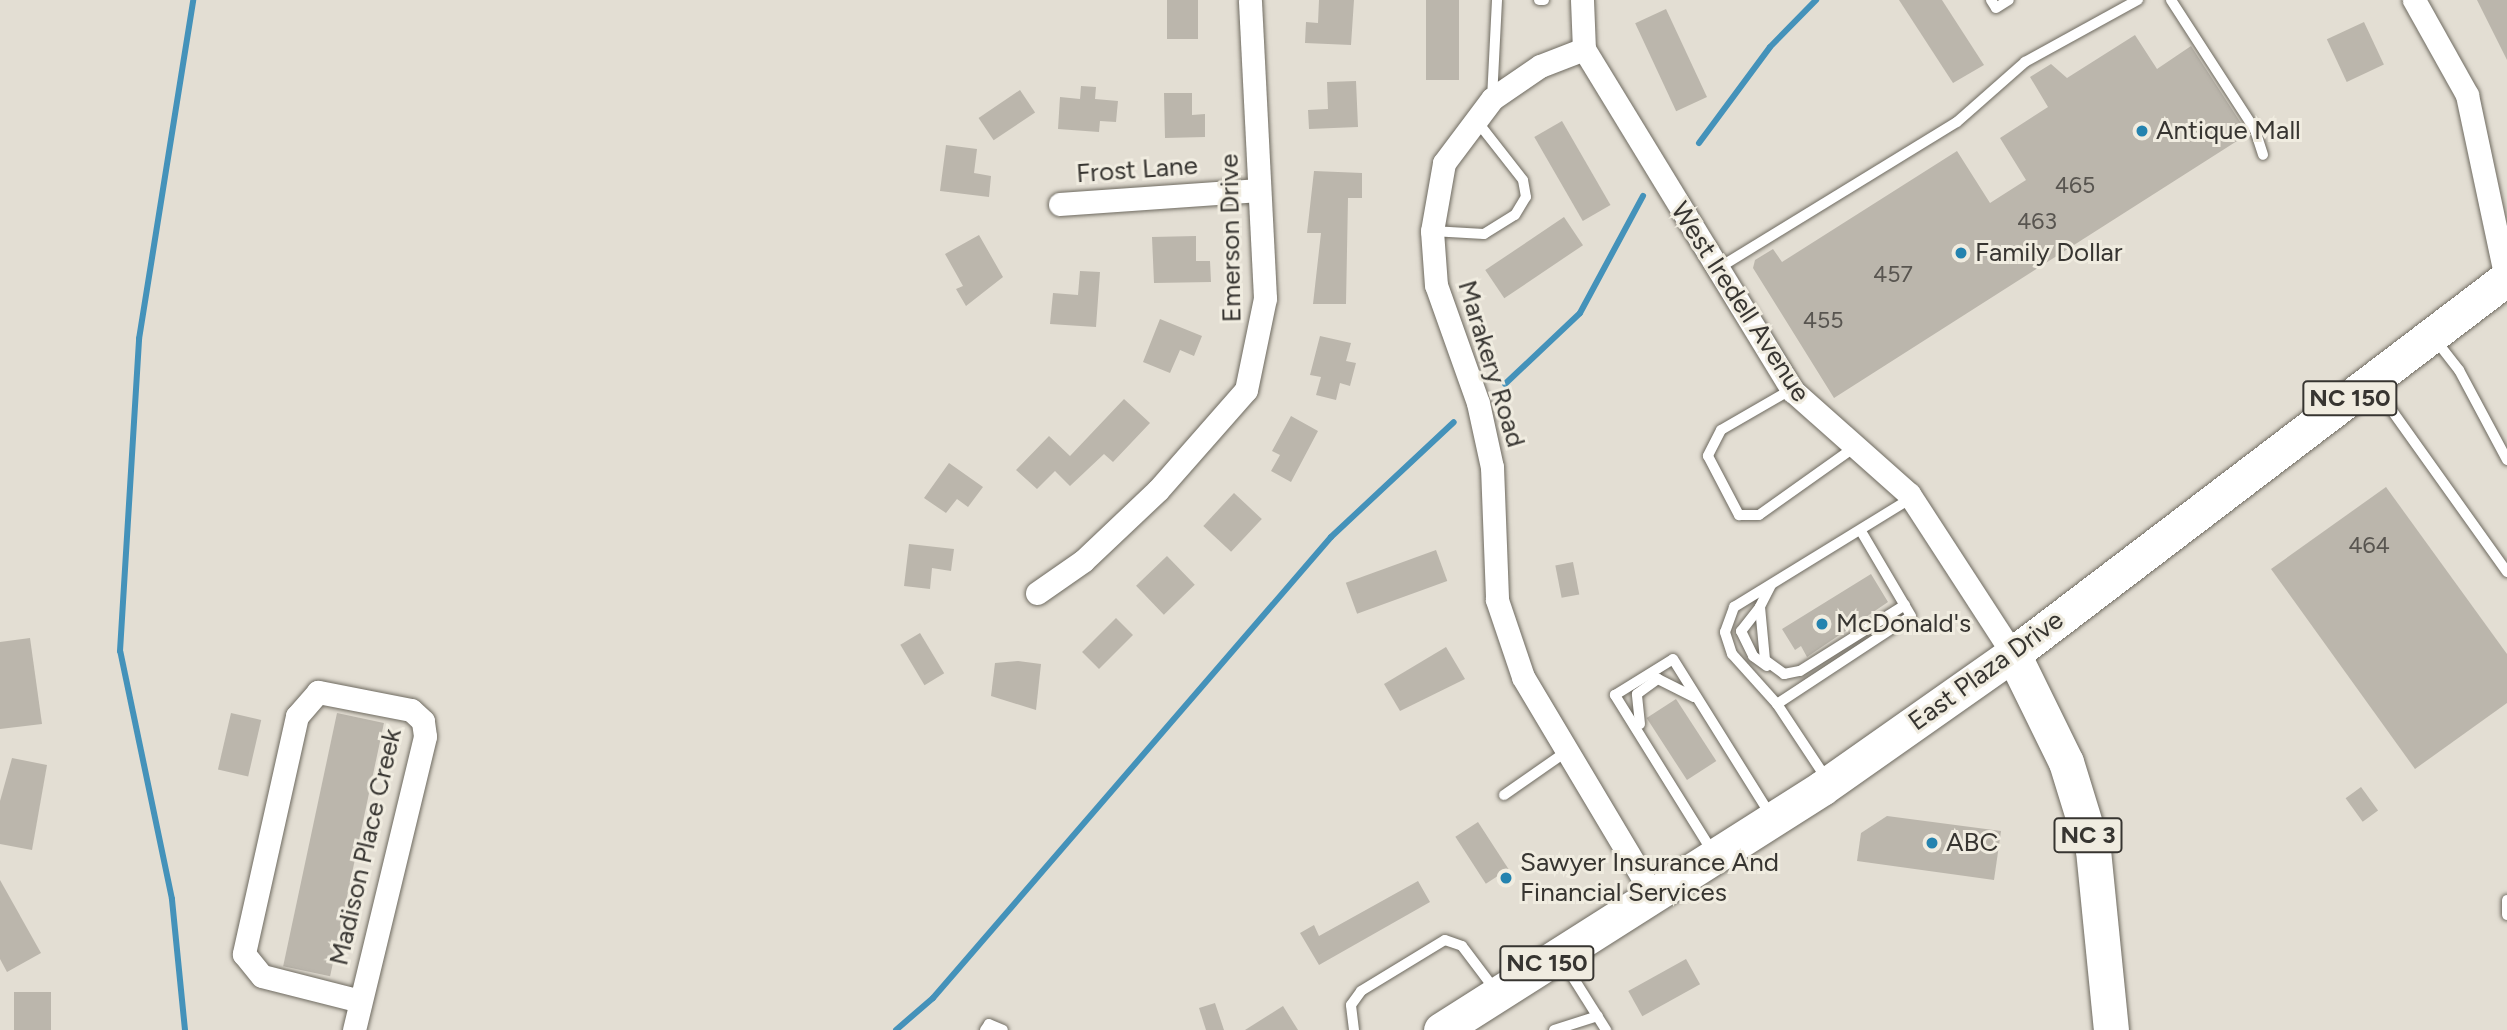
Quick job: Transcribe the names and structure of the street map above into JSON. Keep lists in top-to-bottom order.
{
  "streets": {
    "main road": [
      "West Iredell Avenue",
      "NC 150",
      "East Plaza Drive",
      "NC 3"
    ],
    "street": [
      "Frost Lane",
      "Emerson Drive",
      "Marakery Road",
      "Madison Place Creek"
    ]
  },
  "crossings": [
    ["Frost Lane", "Emerson Drive"],
    ["West Iredell Avenue", "Marakery Road"],
    ["West Iredell Avenue", "East Plaza Drive"],
    ["Marakery Road", "East Plaza Drive"]
  ],
  "places": [
    "Antique Mall",
    "Family Dollar",
    "McDonald's",
    "ABC",
    "Sawyer Insurance And Financial Services"
  ],
  "house_numbers": [
    "465",
    "463",
    "457",
    "455",
    "464"
  ]
}
